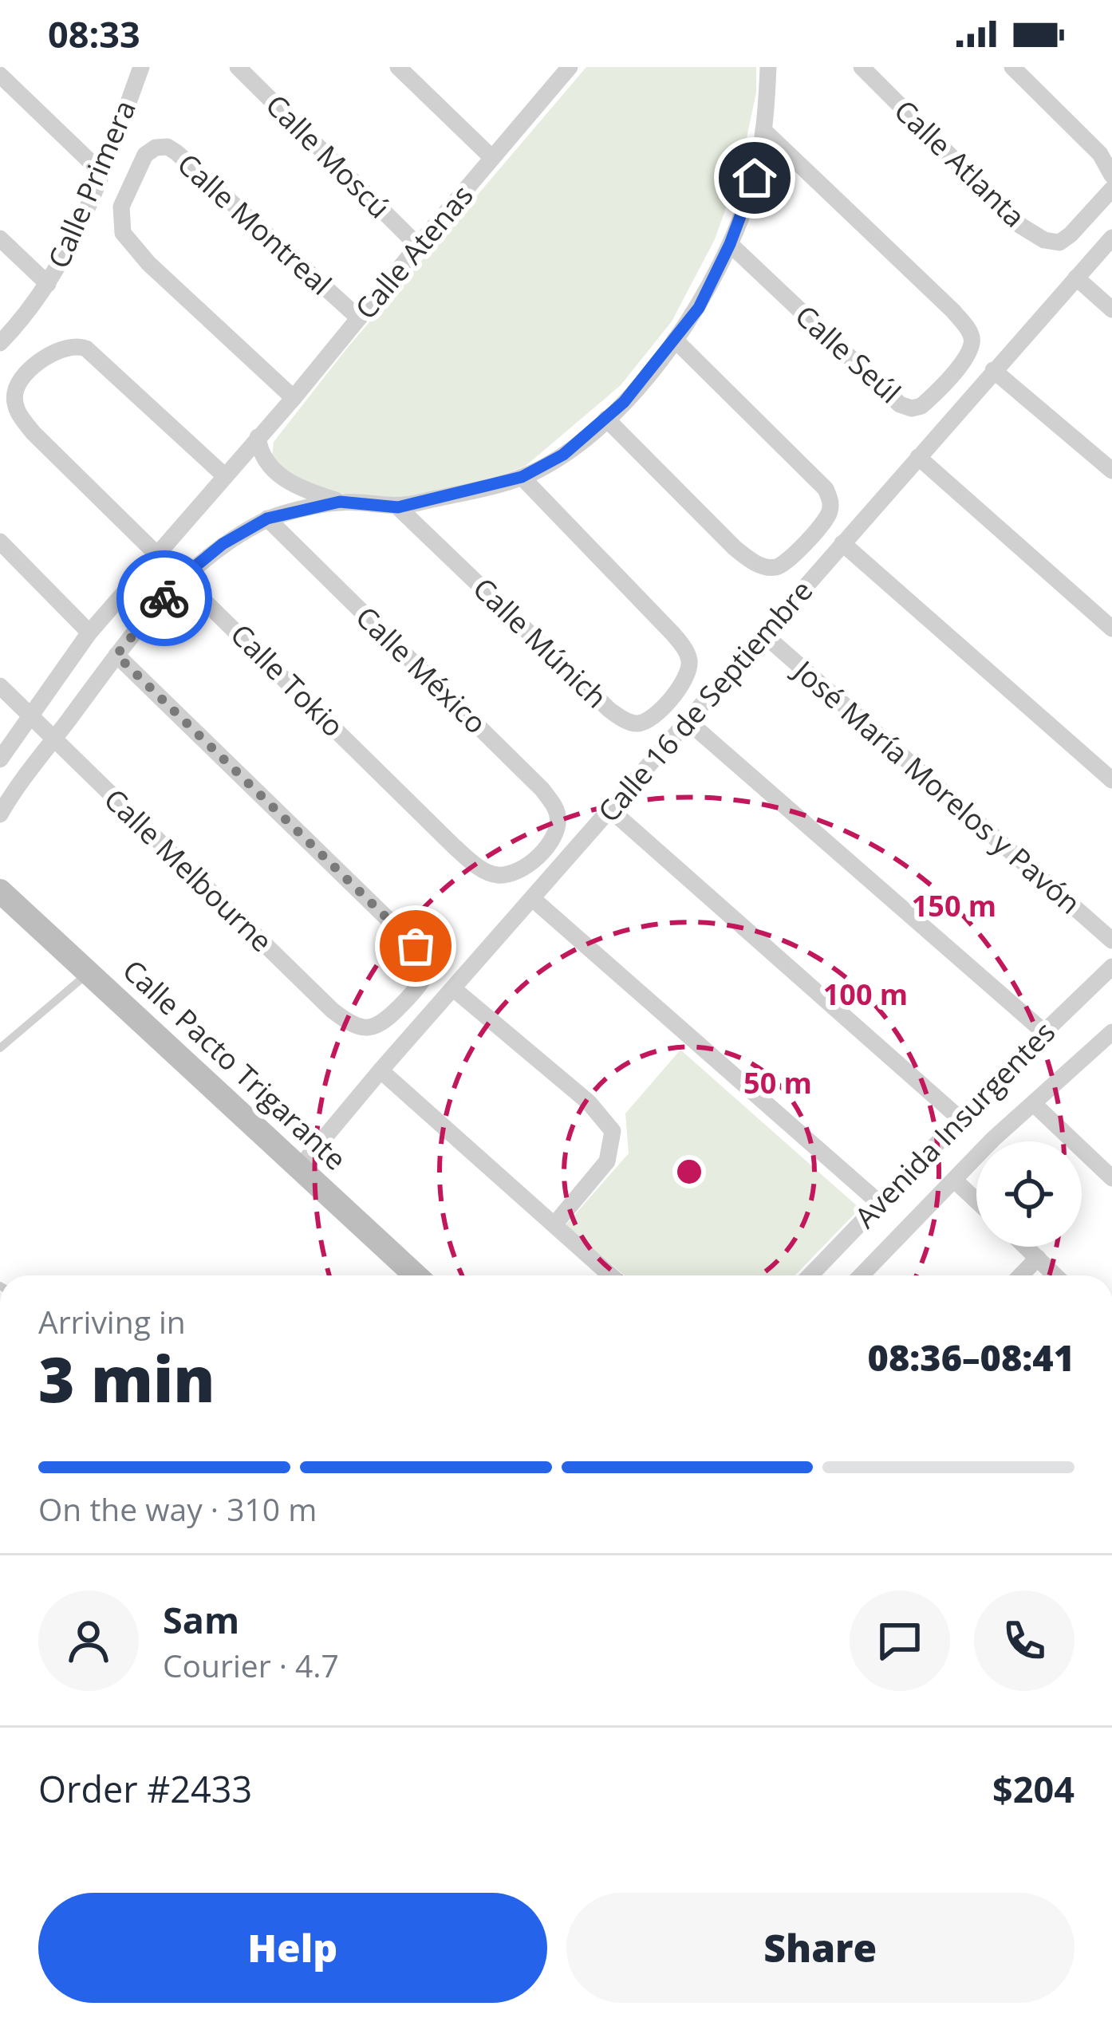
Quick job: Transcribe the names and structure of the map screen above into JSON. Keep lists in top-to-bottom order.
{
  "streets": {
    "street": [
      "Calle Moscú",
      "Calle Atlanta",
      "Calle Primera",
      "Calle Montreal",
      "Calle Atenas",
      "Calle Seúl",
      "Calle Múnich",
      "Calle México",
      "Calle Tokio",
      "Calle 16 de Septiembre",
      "José María Morelos y Pavón",
      "Calle Melbourne",
      "Calle Pacto Trigarante",
      "Avenida Insurgentes"
    ]
  },
  "crossings": [
    ["Calle Moscú", "Calle Atenas"],
    ["Calle Montreal", "Calle Atenas"],
    ["Calle Atenas", "Calle Tokio"],
    ["Calle Atenas", "Calle Melbourne"],
    ["Calle México", "Calle Tokio"],
    ["Calle 16 de Septiembre", "José María Morelos y Pavón"],
    ["Calle 16 de Septiembre", "Calle Pacto Trigarante"]
  ],
  "page": {
    "status": "08:33",
    "heading": ["3 min", "Arriving in", "08:36–08:41"],
    "panel": [
      "Sam",
      "Courier · 4.7",
      "Order #2433",
      "$204"
    ],
    "bar": "On the way · 310 m",
    "buttons": ["Help", "Share"]
  },
  "rings": ["150 m", "100 m", "50 m"]
}
